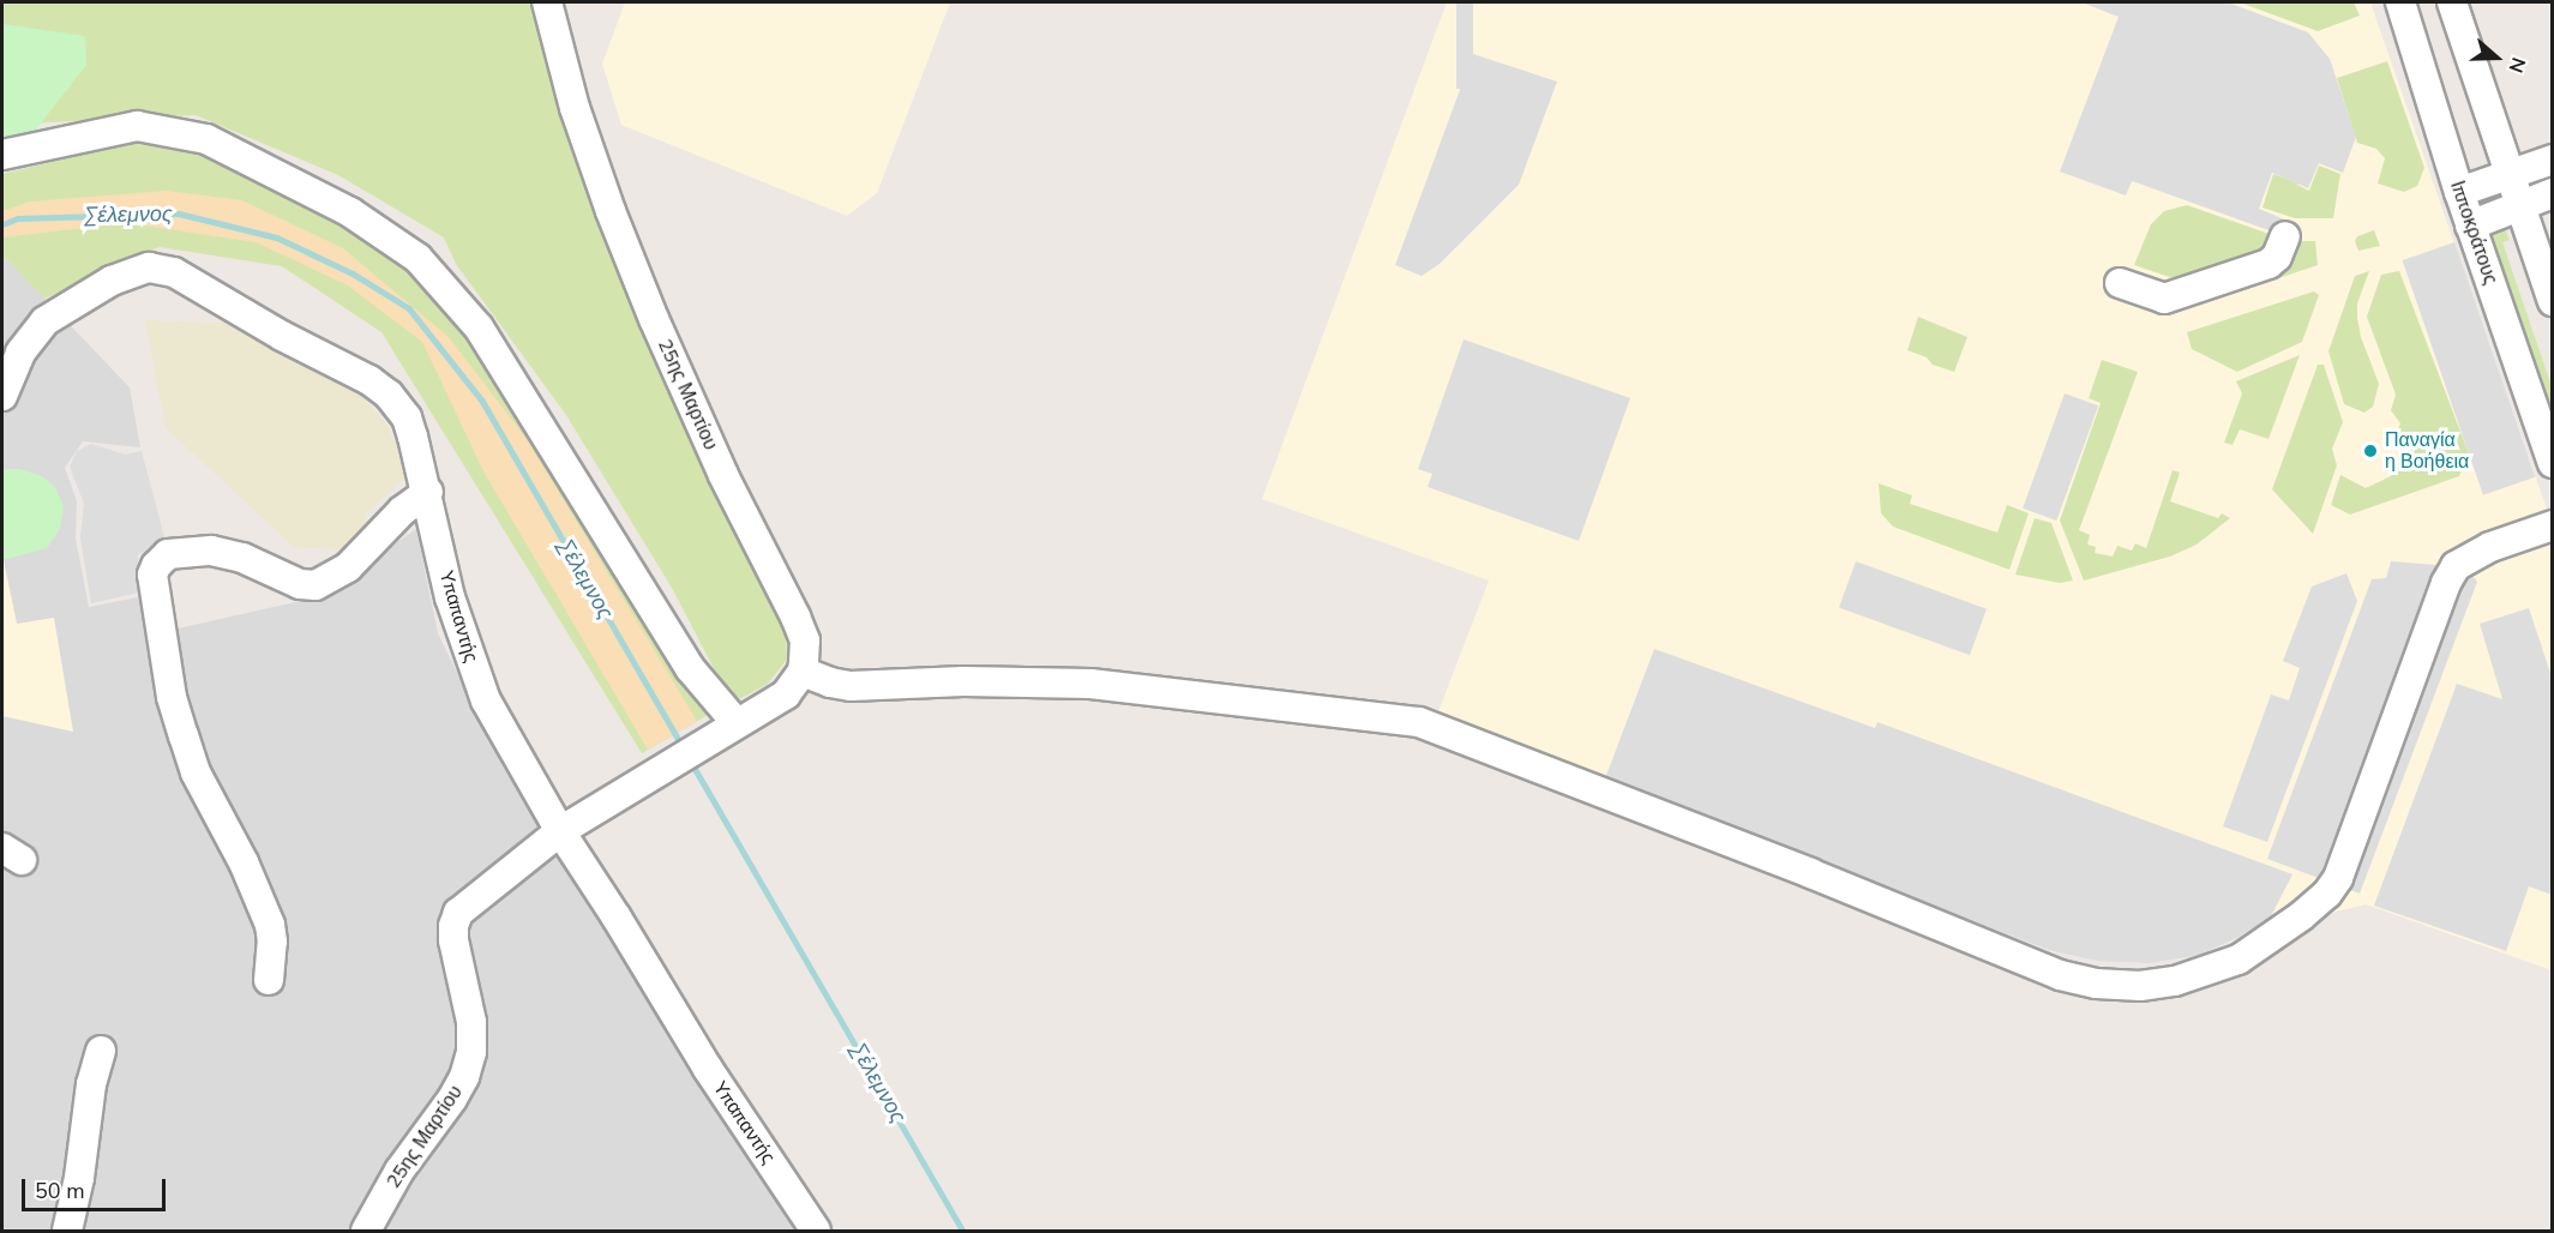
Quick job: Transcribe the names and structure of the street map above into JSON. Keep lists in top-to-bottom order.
{
  "streets": {
    "street": ["Ιπποκράτους", "25ης Μαρτίου", "Υπαπαντής"]
  },
  "crossings": [
    ["25ης Μαρτίου", "Υπαπαντής"]
  ],
  "water": ["Σέλεμνος"],
  "places": ["Παναγία η Βοήθεια"],
  "scale_bar": "50 m",
  "north": "right"
}
